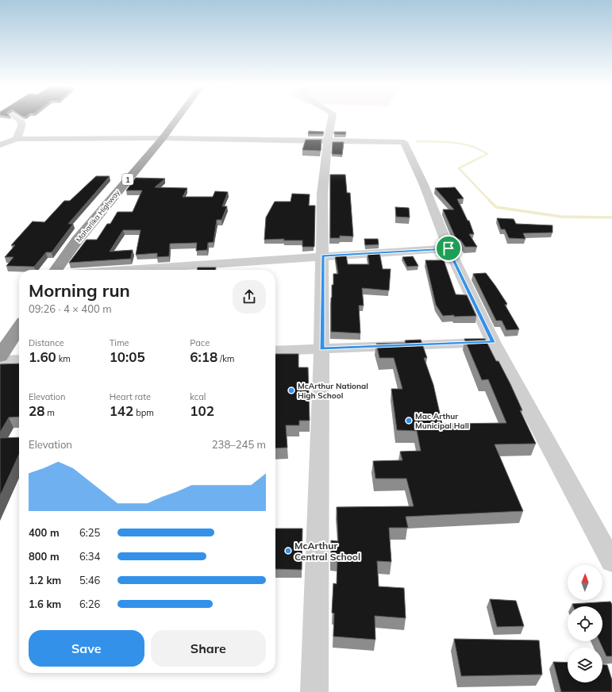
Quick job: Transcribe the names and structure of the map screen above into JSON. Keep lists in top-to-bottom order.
{
  "streets": {
    "highway": ["1", "Maharlika Highway"]
  },
  "places": ["McArthur National High School", "Mac Arthur Municipal Hall", "McArthur Central School"],
  "north": "top",
  "page": {
    "heading": ["Morning run", "09:26 · 4 × 400 m"],
    "stats": [
      ["Distance", "1.60 km"],
      ["Time", "10:05"],
      ["Pace", "6:18 /km"],
      ["Elevation", "28 m"],
      ["Heart rate", "142 bpm"],
      ["kcal", "102"]
    ],
    "chart": ["Elevation", "238–245 m"],
    "list": [
      {
        "name": "400 m",
        "note": "6:25"
      },
      {
        "name": "800 m",
        "note": "6:34"
      },
      {
        "name": "1.2 km",
        "note": "5:46"
      },
      {
        "name": "1.6 km",
        "note": "6:26"
      }
    ],
    "buttons": ["Save", "Share"]
  }
}
